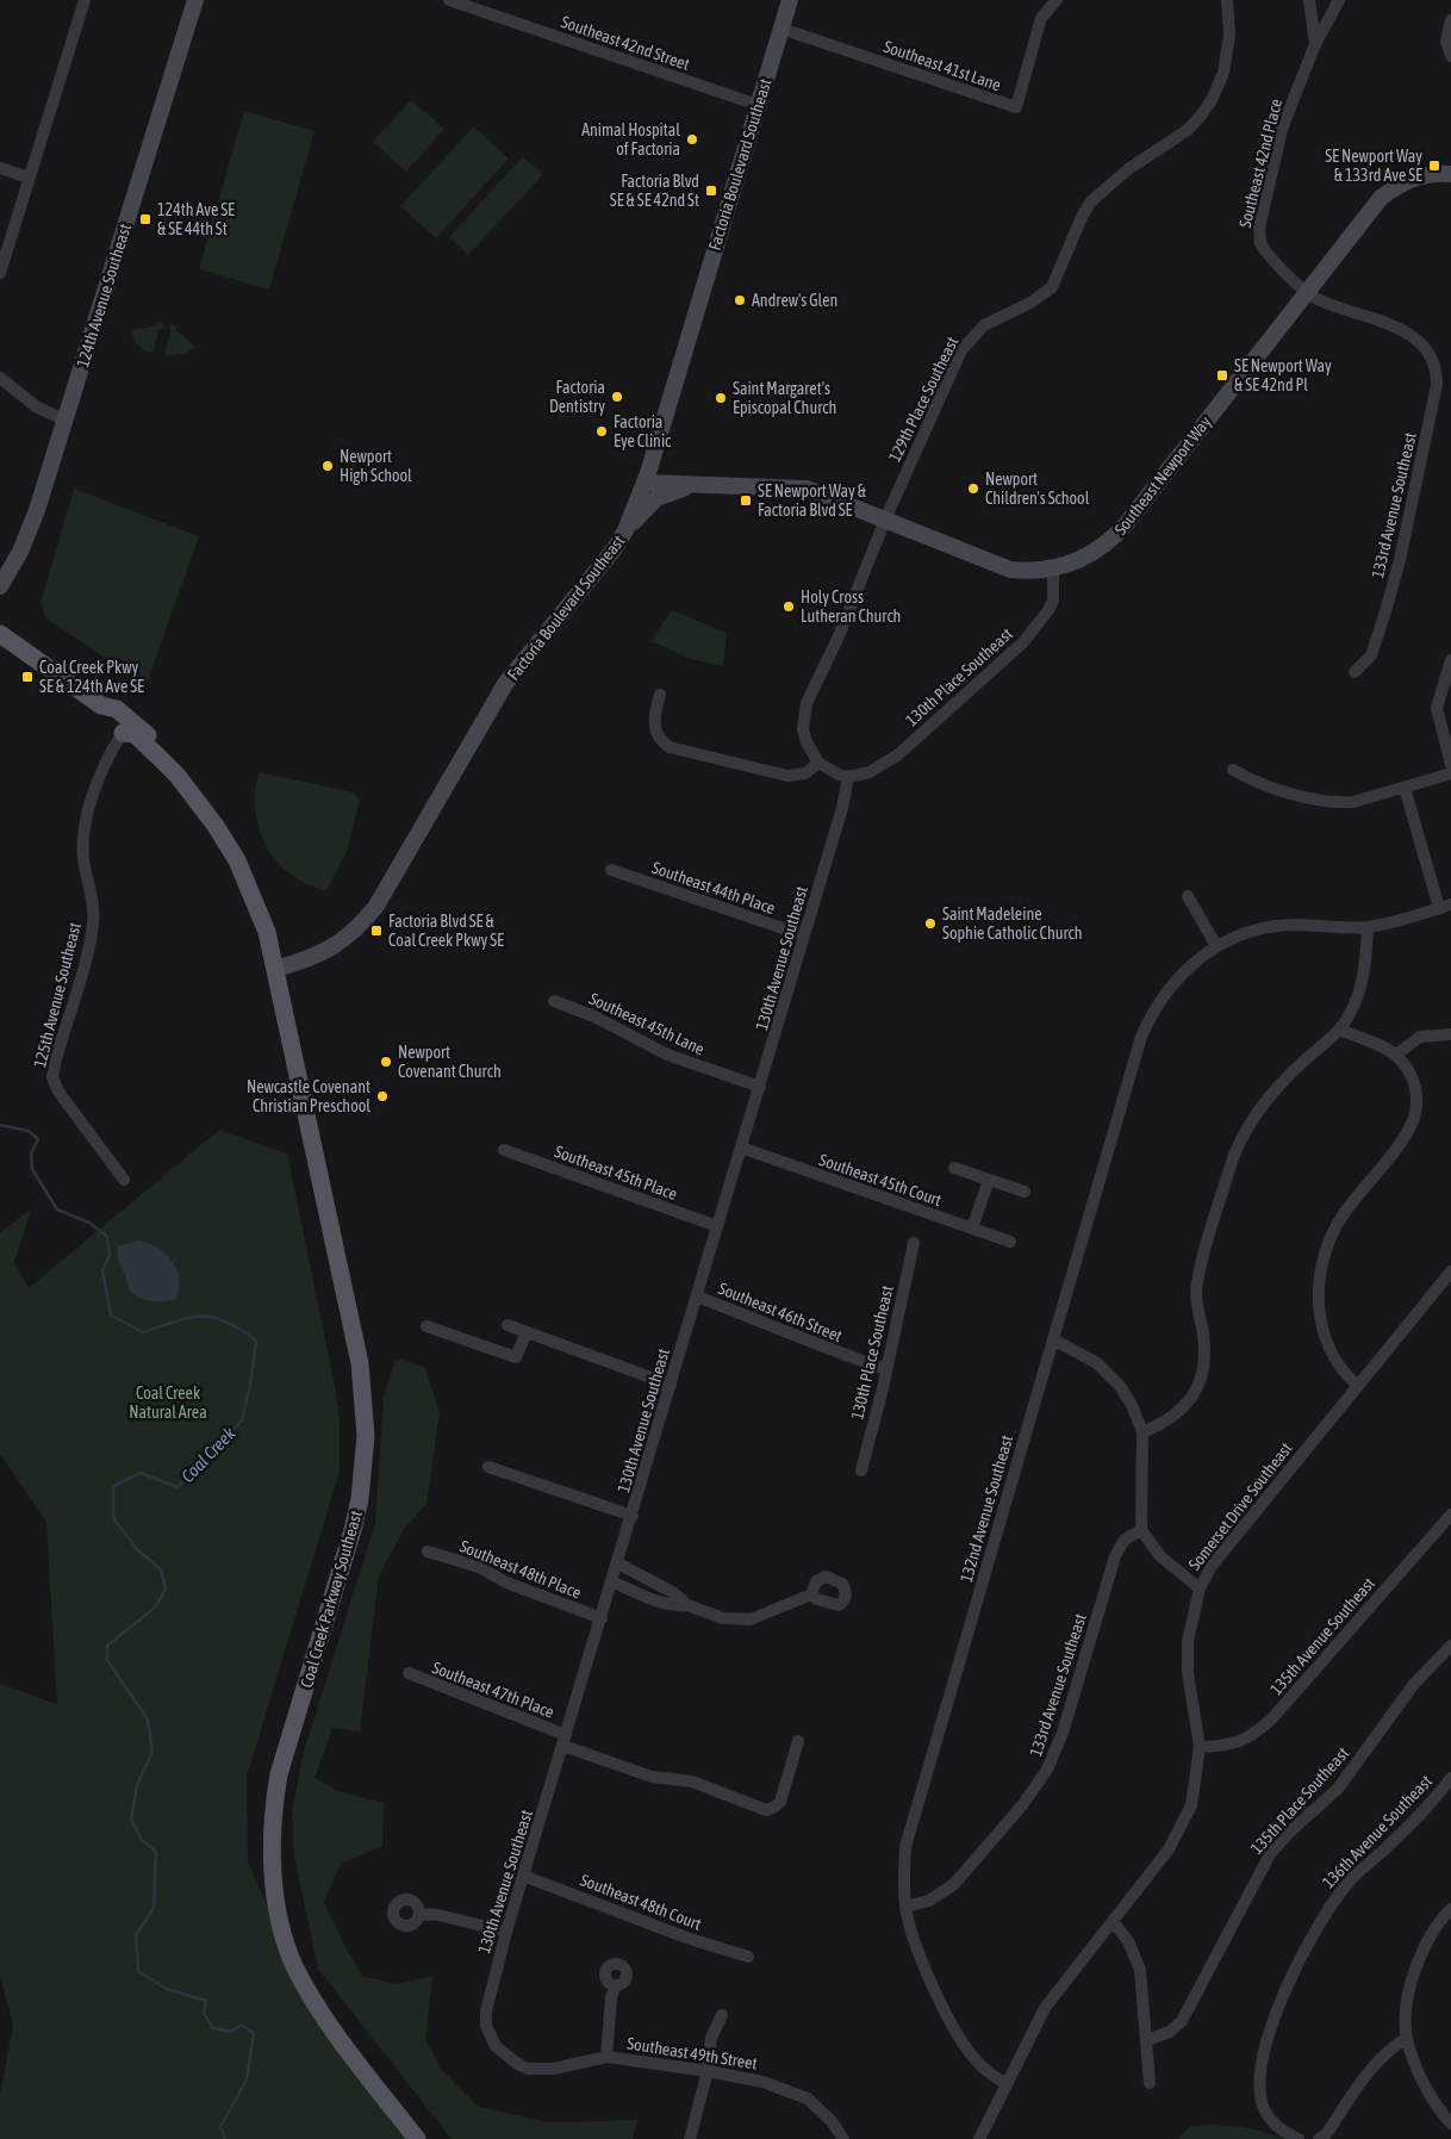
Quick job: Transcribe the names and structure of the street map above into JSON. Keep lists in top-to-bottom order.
{
  "streets": {
    "main road": [
      "Factoria Boulevard Southeast",
      "124th Avenue Southeast",
      "Southeast Newport Way",
      "Coal Creek Parkway Southeast"
    ],
    "street": [
      "Southeast 42nd Street",
      "Southeast 41st Lane",
      "Southeast 42nd Place",
      "129th Place Southeast",
      "133rd Avenue Southeast",
      "130th Place Southeast",
      "Southeast 44th Place",
      "130th Avenue Southeast",
      "125th Avenue Southeast",
      "Southeast 45th Lane",
      "Southeast 45th Place",
      "Southeast 45th Court",
      "Southeast 46th Street",
      "Somerset Drive Southeast",
      "132nd Avenue Southeast",
      "Southeast 48th Place",
      "135th Avenue Southeast",
      "Southeast 47th Place",
      "135th Place Southeast",
      "136th Avenue Southeast",
      "Southeast 48th Court",
      "Southeast 49th Street"
    ]
  },
  "crossings": [
    ["Southeast 42nd Street", "Factoria Boulevard Southeast"],
    ["Southeast 41st Lane", "Factoria Boulevard Southeast"],
    ["Southeast 42nd Place", "Southeast Newport Way"],
    ["Southeast 42nd Place", "133rd Avenue Southeast"],
    ["Factoria Boulevard Southeast", "Southeast Newport Way"],
    ["Factoria Boulevard Southeast", "Coal Creek Parkway Southeast"],
    ["129th Place Southeast", "Southeast Newport Way"],
    ["Southeast Newport Way", "130th Place Southeast"],
    ["133rd Avenue Southeast", "132nd Avenue Southeast"],
    ["130th Place Southeast", "130th Avenue Southeast"],
    ["130th Place Southeast", "Southeast 46th Street"],
    ["Southeast 44th Place", "130th Avenue Southeast"],
    ["130th Avenue Southeast", "Southeast 45th Lane"],
    ["130th Avenue Southeast", "Southeast 45th Place"],
    ["130th Avenue Southeast", "Southeast 45th Court"],
    ["130th Avenue Southeast", "Southeast 46th Street"],
    ["130th Avenue Southeast", "Southeast 48th Place"],
    ["130th Avenue Southeast", "Southeast 47th Place"],
    ["130th Avenue Southeast", "Southeast 48th Court"],
    ["130th Avenue Southeast", "Southeast 49th Street"],
    ["125th Avenue Southeast", "Coal Creek Parkway Southeast"],
    ["Somerset Drive Southeast", "132nd Avenue Southeast"],
    ["Somerset Drive Southeast", "135th Avenue Southeast"]
  ],
  "water": ["Coal Creek"],
  "parks": ["Coal Creek Natural Area"],
  "places": {
    "other": [
      "Animal Hospital of Factoria",
      "Andrew's Glen",
      "Factoria Dentistry",
      "Saint Margaret's Episcopal Church",
      "Factoria Eye Clinic",
      "Newport High School",
      "Newport Children's School",
      "Holy Cross Lutheran Church",
      "Saint Madeleine Sophie Catholic Church",
      "Newport Covenant Church",
      "Newcastle Covenant Christian Preschool"
    ],
    "transit": [
      "SE Newport Way & 133rd Ave SE",
      "Factoria Blvd SE & SE 42nd St",
      "124th Ave SE & SE 44th St",
      "SE Newport Way & SE 42nd Pl",
      "SE Newport Way & Factoria Blvd SE",
      "Coal Creek Pkwy SE & 124th Ave SE",
      "Factoria Blvd SE & Coal Creek Pkwy SE"
    ]
  }
}
